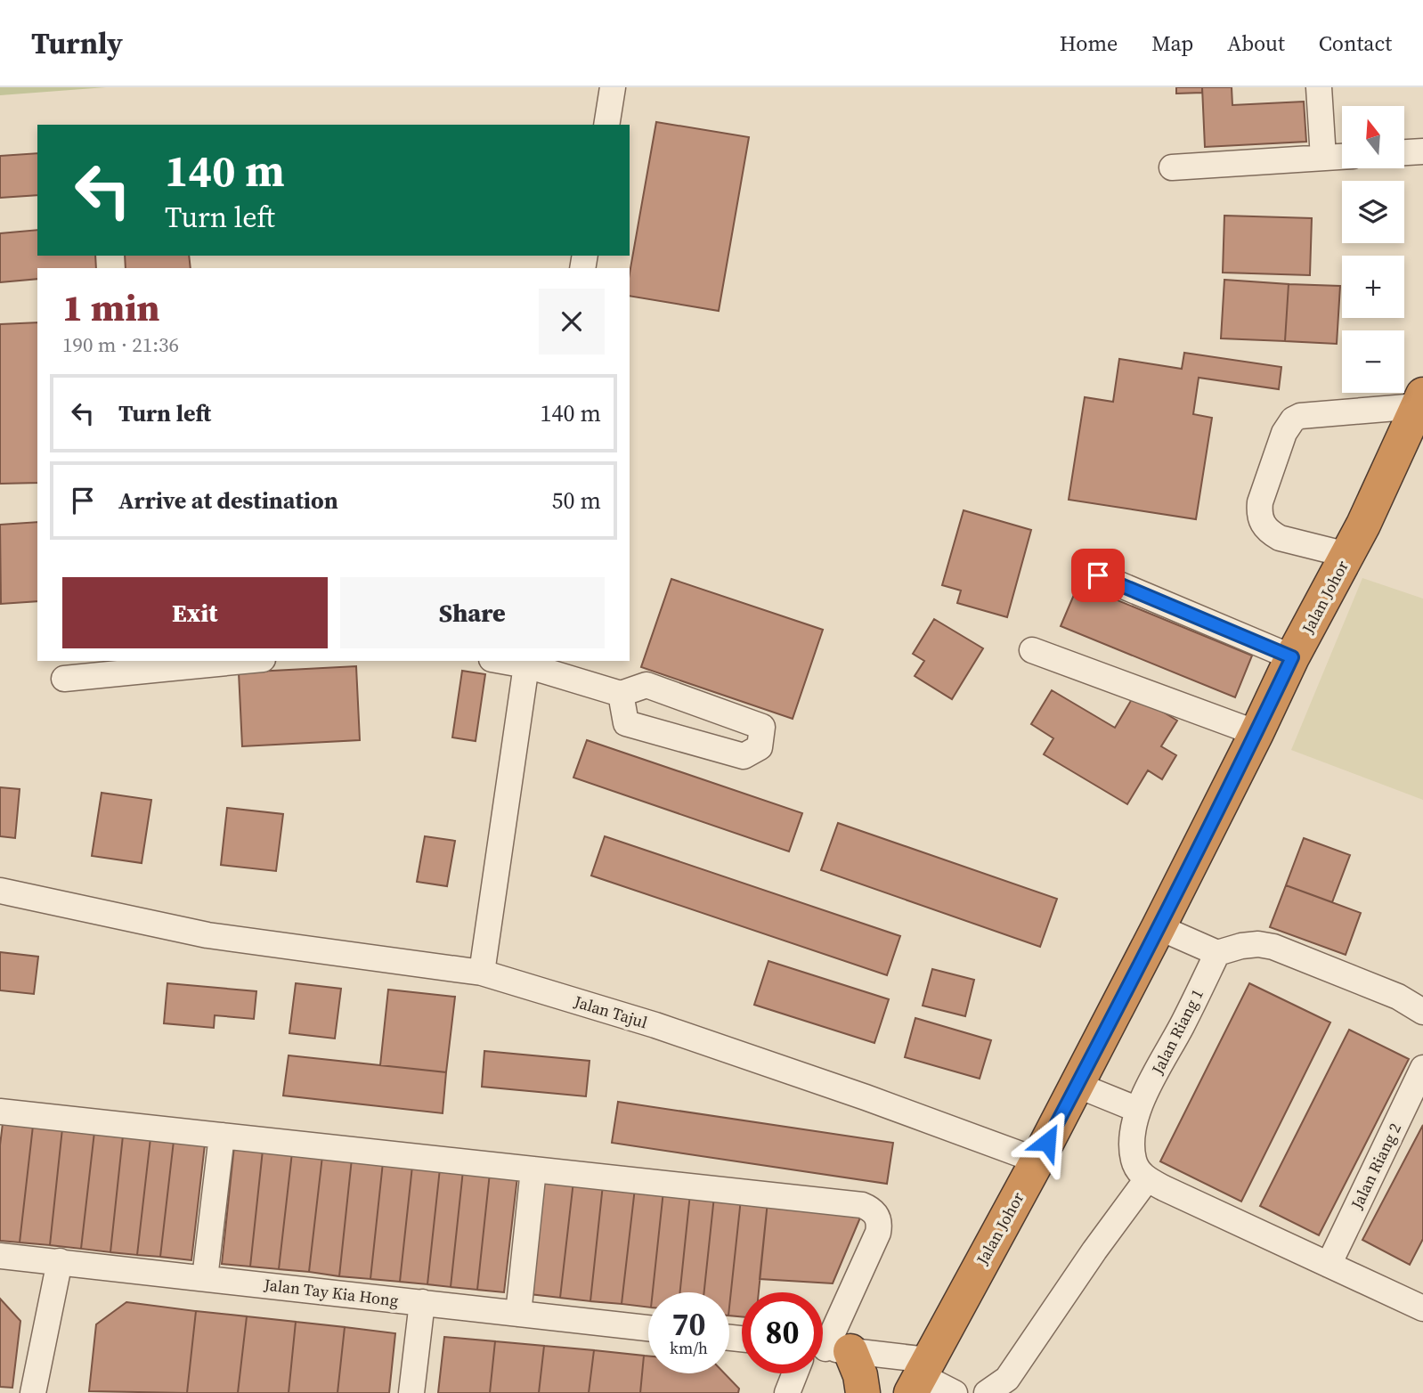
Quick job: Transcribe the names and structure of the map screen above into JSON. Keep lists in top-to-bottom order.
{
  "streets": {
    "highway": ["Jalan Johor"],
    "street": [
      "Jalan Tajul",
      "Jalan Riang 1",
      "Jalan Riang 2",
      "Jalan Tay Kia Hong"
    ]
  },
  "crossings": [
    ["Jalan Johor", "Jalan Tajul"]
  ],
  "north": "top",
  "page": {
    "header": "Turnly",
    "nav": [
      "Home",
      "Map",
      "About",
      "Contact"
    ],
    "map_buttons": ["+", "−"],
    "turn": ["140 m", "Turn left"],
    "heading": ["1 min", "190 m · 21:36"],
    "list": [
      {
        "name": "Turn left",
        "value": "140 m"
      },
      {
        "name": "Arrive at destination",
        "value": "50 m"
      }
    ],
    "buttons": ["Exit", "Share"],
    "speed": "70 km/h",
    "limit": "80"
  }
}
